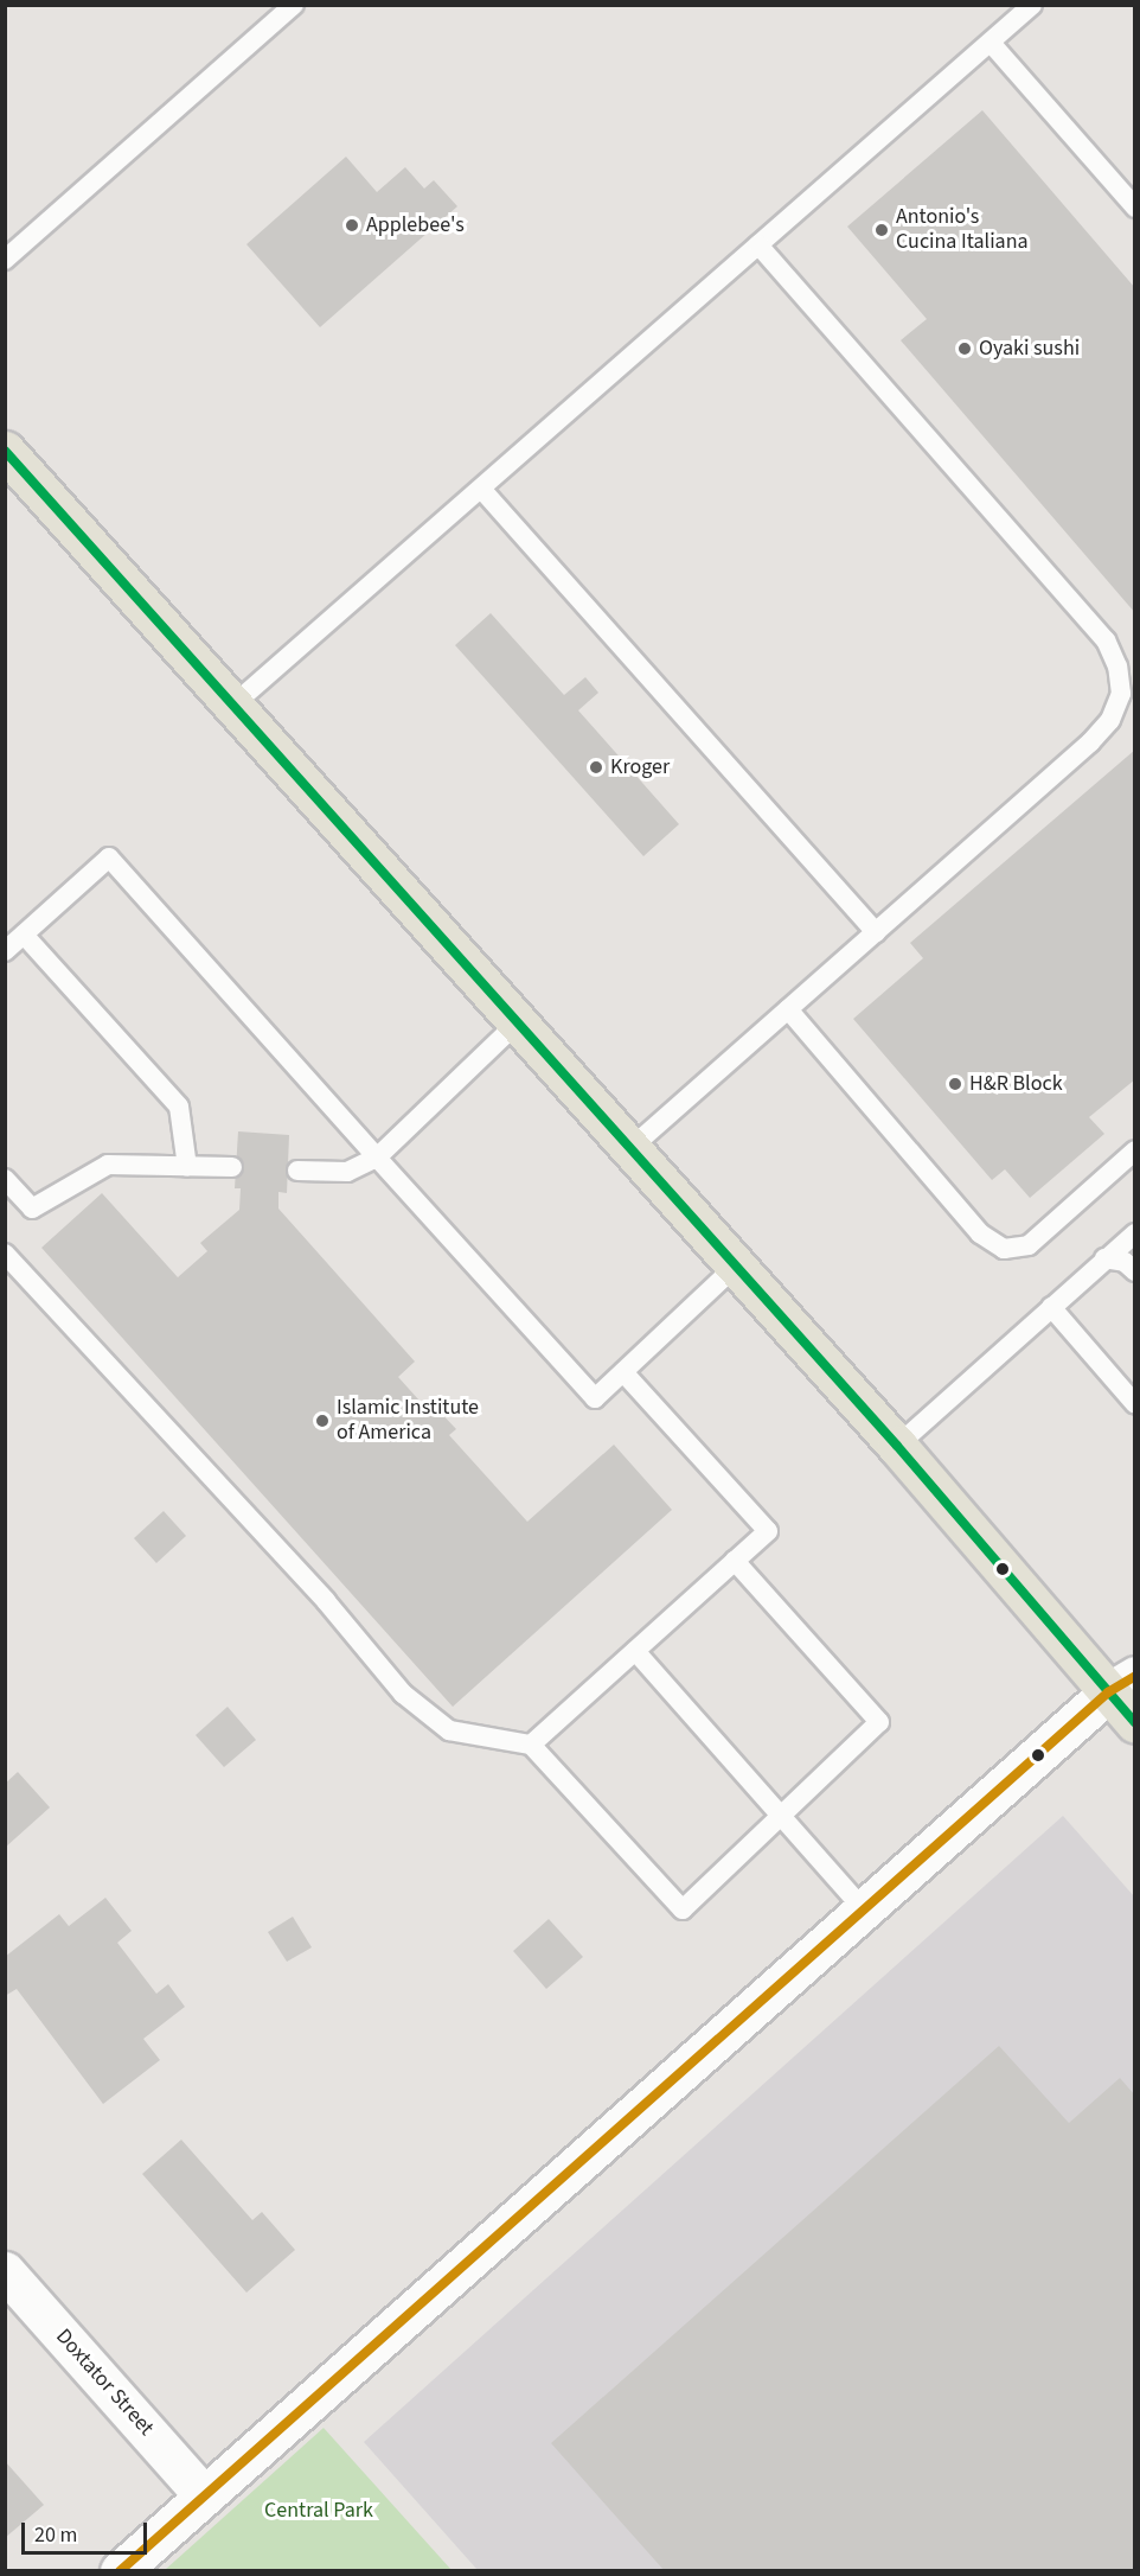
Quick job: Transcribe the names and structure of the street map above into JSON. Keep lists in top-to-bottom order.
{
  "streets": {
    "street": ["Doxtator Street"]
  },
  "parks": ["Central Park"],
  "places": [
    "Applebee's",
    "Antonio's Cucina Italiana",
    "Oyaki sushi",
    "Kroger",
    "H&R Block",
    "Islamic Institute of America"
  ],
  "scale_bar": "20 m"
}
